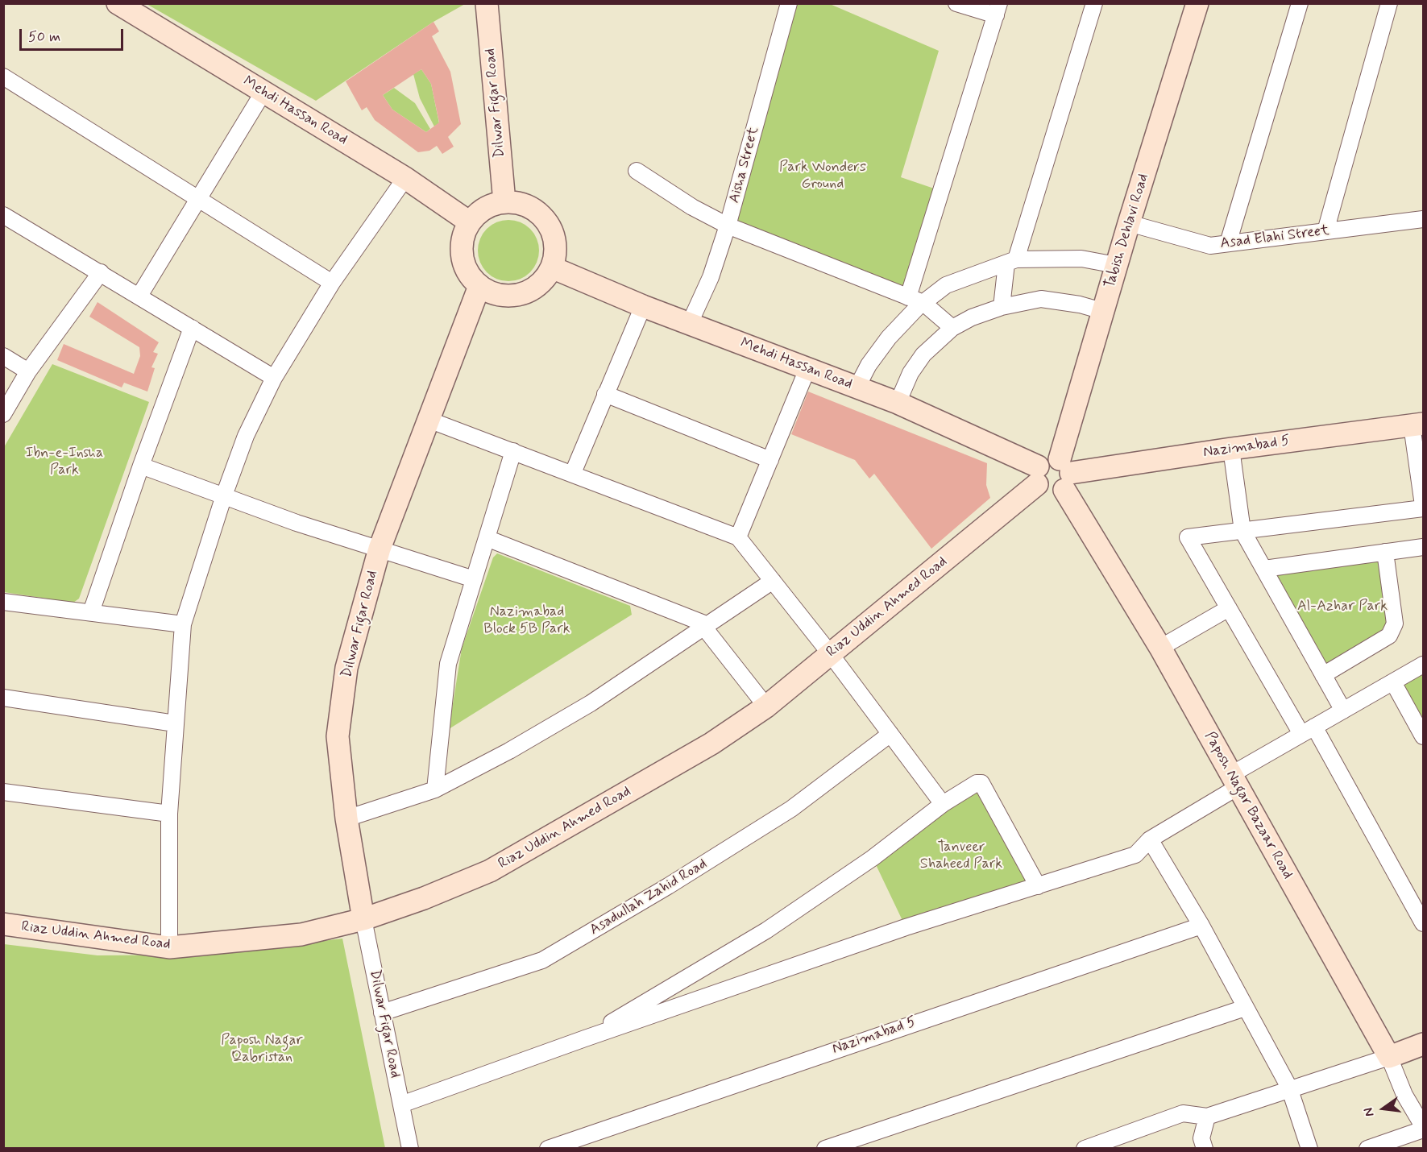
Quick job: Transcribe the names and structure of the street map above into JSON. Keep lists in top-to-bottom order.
{
  "streets": {
    "street": [
      "Dilwar Figar Road",
      "Mehdi Hassan Road",
      "Aisha Street",
      "Tabish Dehlavi Road",
      "Asad Elahi Street",
      "Nazimabad 5",
      "Riaz Uddin Ahmed Road",
      "Paposh Nagar Bazaar Road",
      "Asadullah Zahid Road"
    ]
  },
  "crossings": [
    ["Dilwar Figar Road", "Mehdi Hassan Road"],
    ["Dilwar Figar Road", "Riaz Uddin Ahmed Road"],
    ["Dilwar Figar Road", "Asadullah Zahid Road"],
    ["Mehdi Hassan Road", "Aisha Street"],
    ["Mehdi Hassan Road", "Tabish Dehlavi Road"],
    ["Mehdi Hassan Road", "Nazimabad 5"],
    ["Mehdi Hassan Road", "Riaz Uddin Ahmed Road"],
    ["Mehdi Hassan Road", "Paposh Nagar Bazaar Road"],
    ["Tabish Dehlavi Road", "Asad Elahi Street"],
    ["Tabish Dehlavi Road", "Nazimabad 5"],
    ["Tabish Dehlavi Road", "Paposh Nagar Bazaar Road"],
    ["Nazimabad 5", "Paposh Nagar Bazaar Road"]
  ],
  "parks": [
    "Park Wonders Ground",
    "Ibn-e-Insha Park",
    "Al-Azhar Park",
    "Nazimabad Block 5B Park",
    "Tanveer Shaheed Park",
    "Paposh Nagar Qabristan"
  ],
  "scale_bar": "50 m",
  "north": "left"
}
